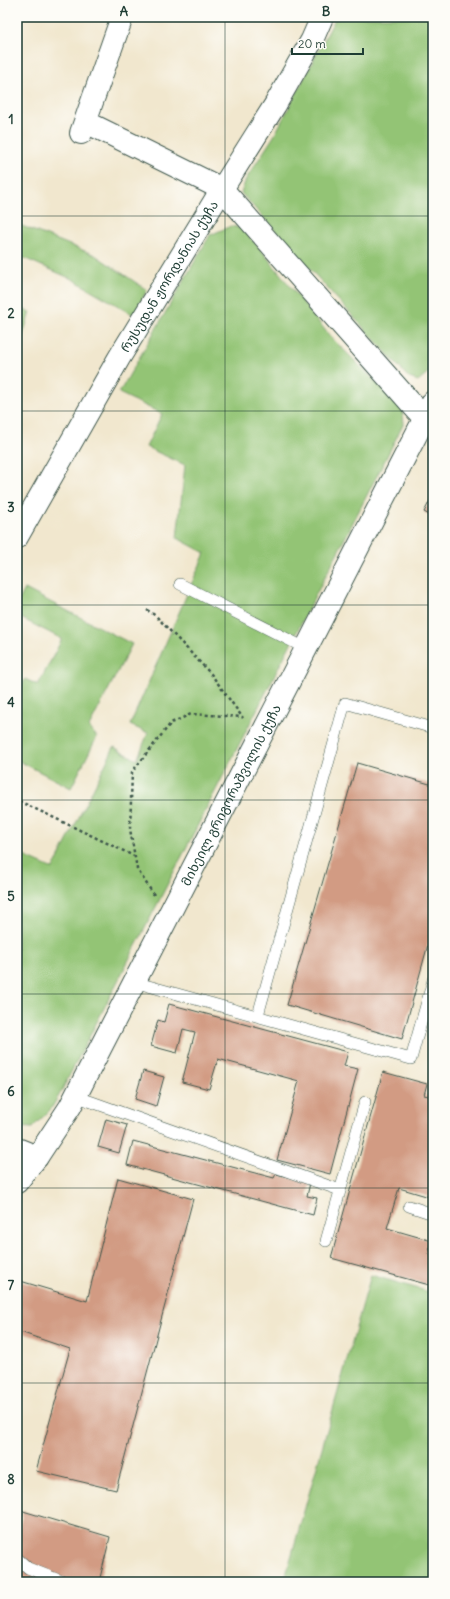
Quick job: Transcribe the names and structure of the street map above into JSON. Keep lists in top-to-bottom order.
{
  "streets": {
    "street": ["რუსუდან ჟორდანიას ქუჩა", "მიხეილ გრიგორაშვილის ქუჩა"]
  },
  "scale_bar": "20 m",
  "grid": {
    "columns": ["A", "B"],
    "rows": [
      "1",
      "2",
      "3",
      "4",
      "5",
      "6",
      "7",
      "8"
    ]
  }
}
